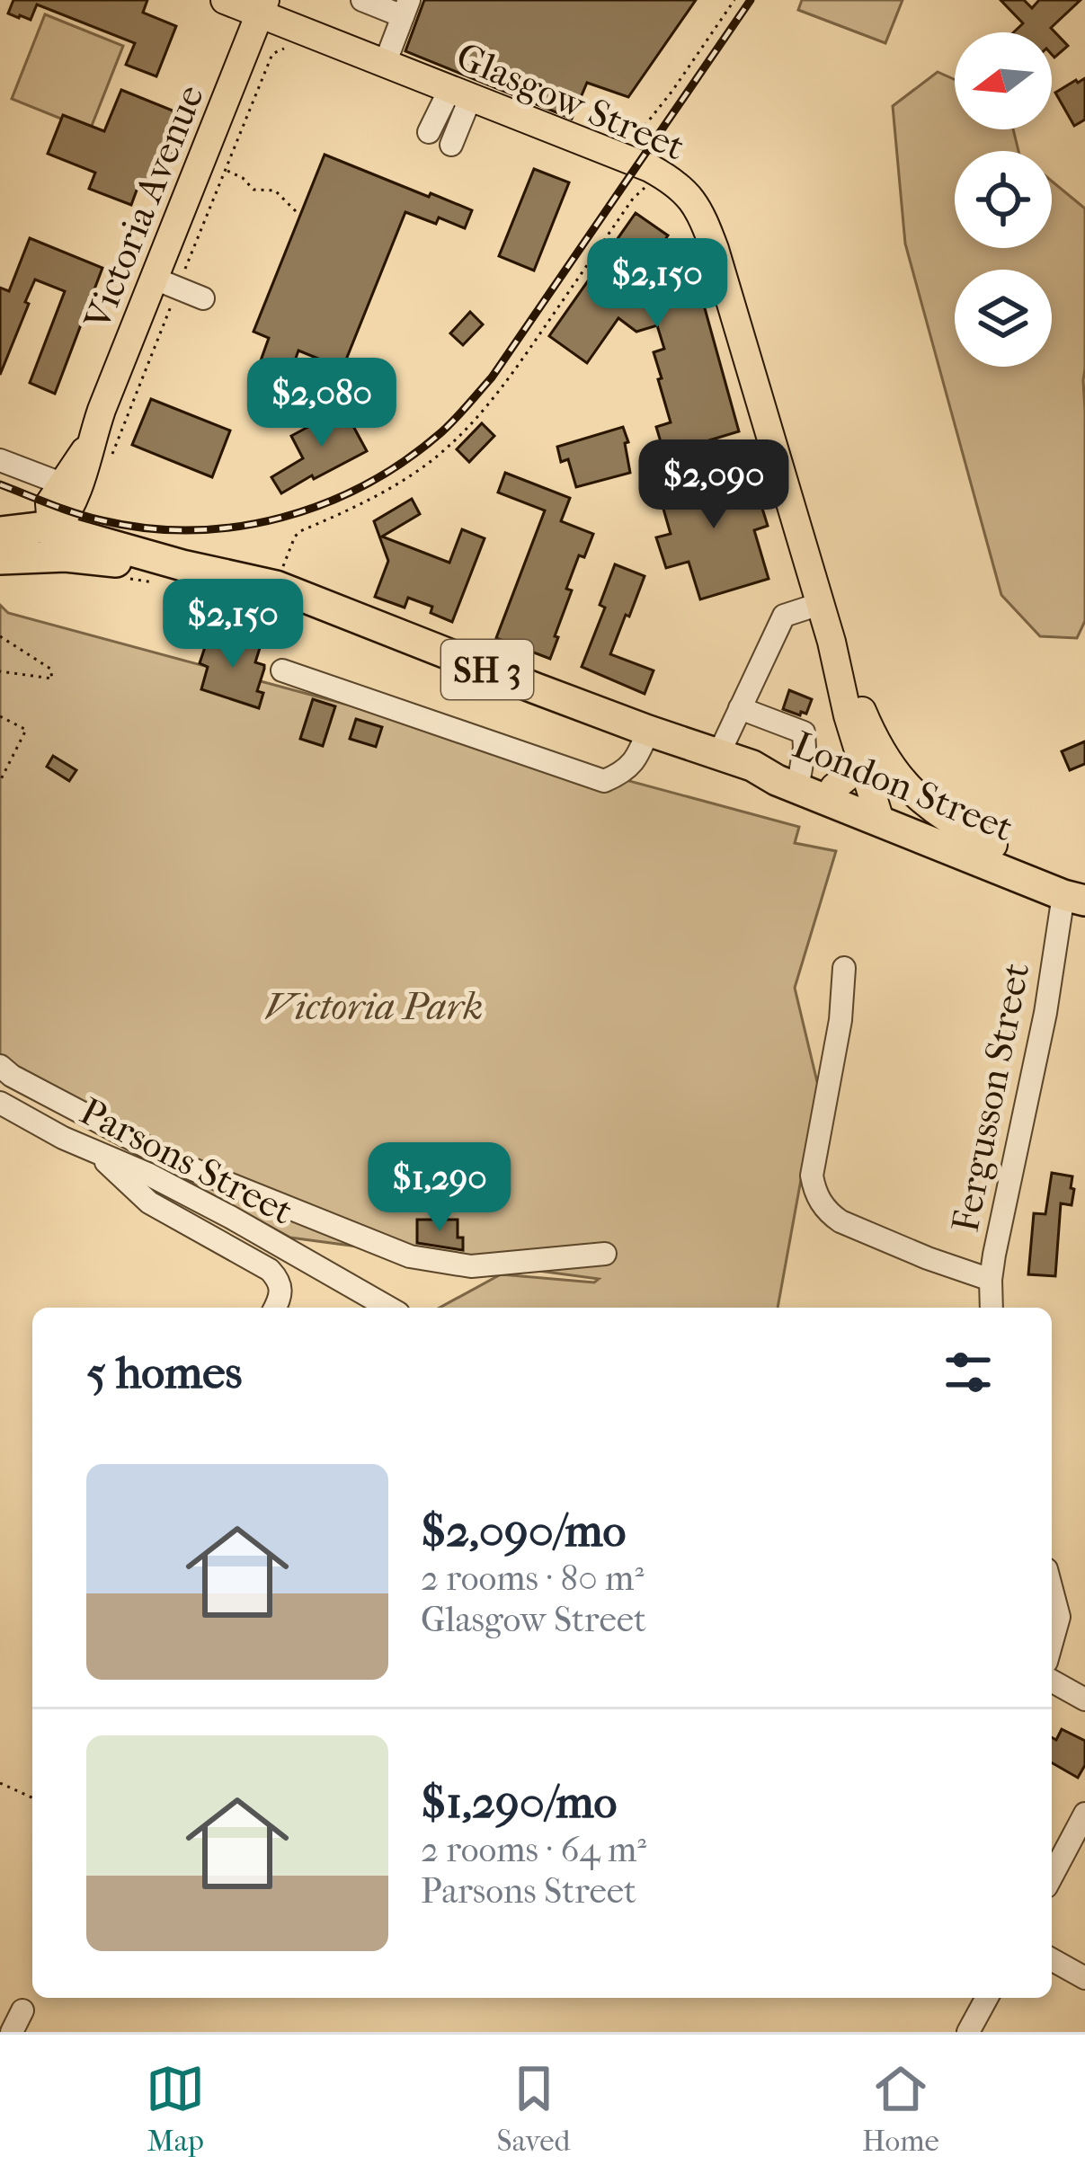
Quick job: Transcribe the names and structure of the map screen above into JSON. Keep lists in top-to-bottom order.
{
  "streets": {
    "highway": ["SH 3", "London Street"],
    "main road": ["Glasgow Street", "Victoria Avenue"],
    "street": ["Fergusson Street", "Parsons Street"]
  },
  "crossings": [
    ["Glasgow Street", "Victoria Avenue"],
    ["Glasgow Street", "London Street"],
    ["Victoria Avenue", "London Street"],
    ["SH 3", "London Street"],
    ["London Street", "Fergusson Street"]
  ],
  "parks": ["Victoria Park"],
  "north": "left",
  "page": {
    "price": [
      "$2,150",
      "$2,080",
      "$2,090",
      "$2,150",
      "$1,290"
    ],
    "heading": "5 homes",
    "list": [
      {
        "name": "$2,090/mo",
        "note": "2 rooms · 80 m² · Glasgow Street"
      },
      {
        "name": "$1,290/mo",
        "note": "2 rooms · 64 m² · Parsons Street"
      }
    ],
    "tabs": ["Map", "Saved", "Home"]
  }
}
